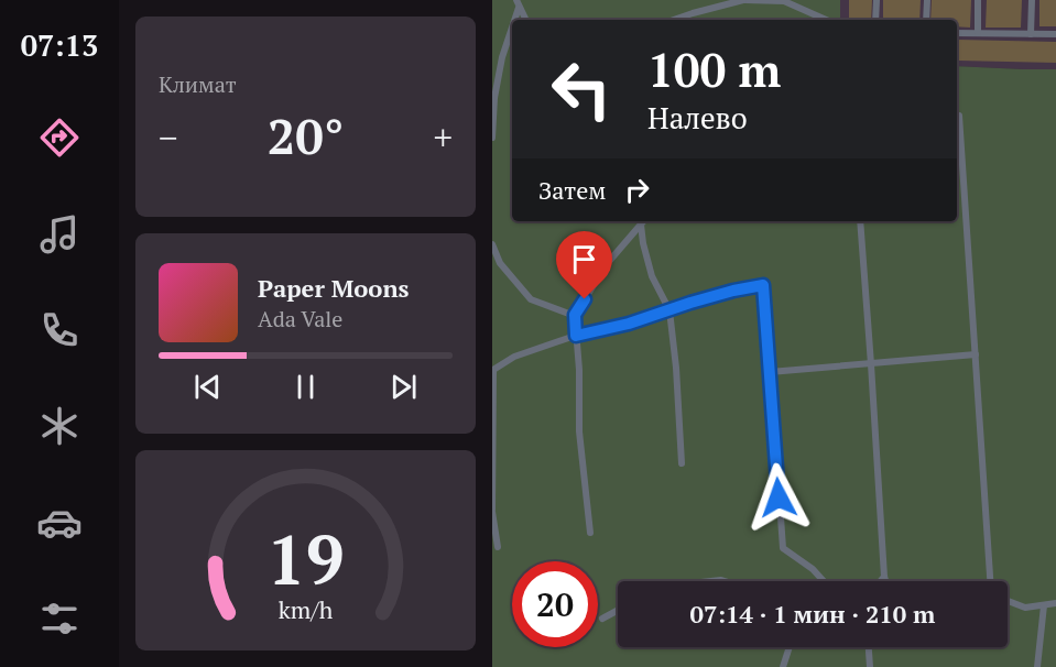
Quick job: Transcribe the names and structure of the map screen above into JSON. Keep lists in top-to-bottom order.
{
  "page": {
    "tabs": "07:13",
    "tile": "Климат",
    "turn": ["100 m", "Налево"],
    "heat": ["−", "20°", "+"],
    "then": "Затем",
    "song": ["Paper Moons", "Ada Vale"],
    "limit": "20",
    "trip": "07:14 · 1 мин · 210 m",
    "gauge": ["19", "km/h"]
  }
}
